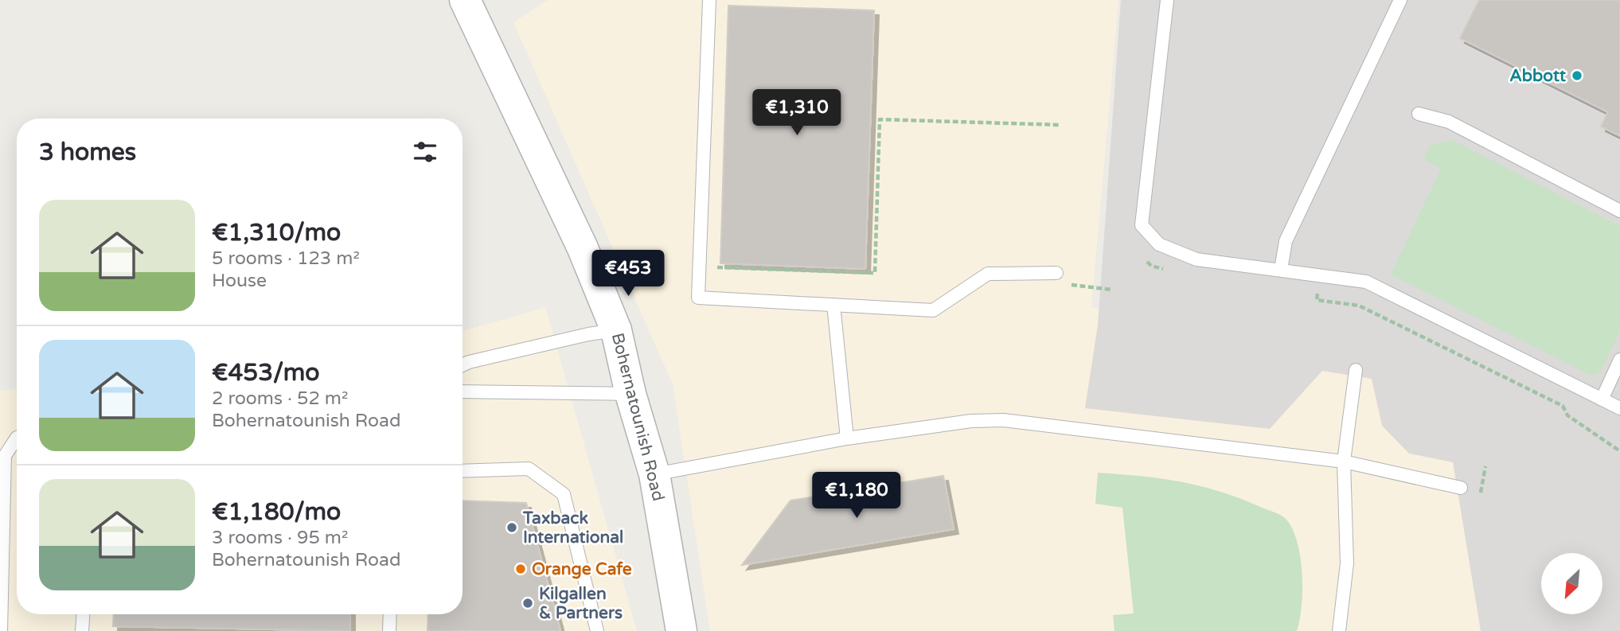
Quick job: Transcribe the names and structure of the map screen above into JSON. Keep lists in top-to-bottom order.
{
  "streets": {
    "street": ["Bohernatounish Road"]
  },
  "places": [
    "Abbott",
    "Taxback International",
    "Orange Cafe",
    "Kilgallen & Partners"
  ],
  "north": "bottom left",
  "page": {
    "price": ["€1,310", "€453", "€1,180"],
    "heading": "3 homes",
    "list": [
      {
        "name": "€1,310/mo",
        "note": "5 rooms · 123 m² · House"
      },
      {
        "name": "€453/mo",
        "note": "2 rooms · 52 m² · Bohernatounish Road"
      },
      {
        "name": "€1,180/mo",
        "note": "3 rooms · 95 m² · Bohernatounish Road"
      }
    ]
  }
}
